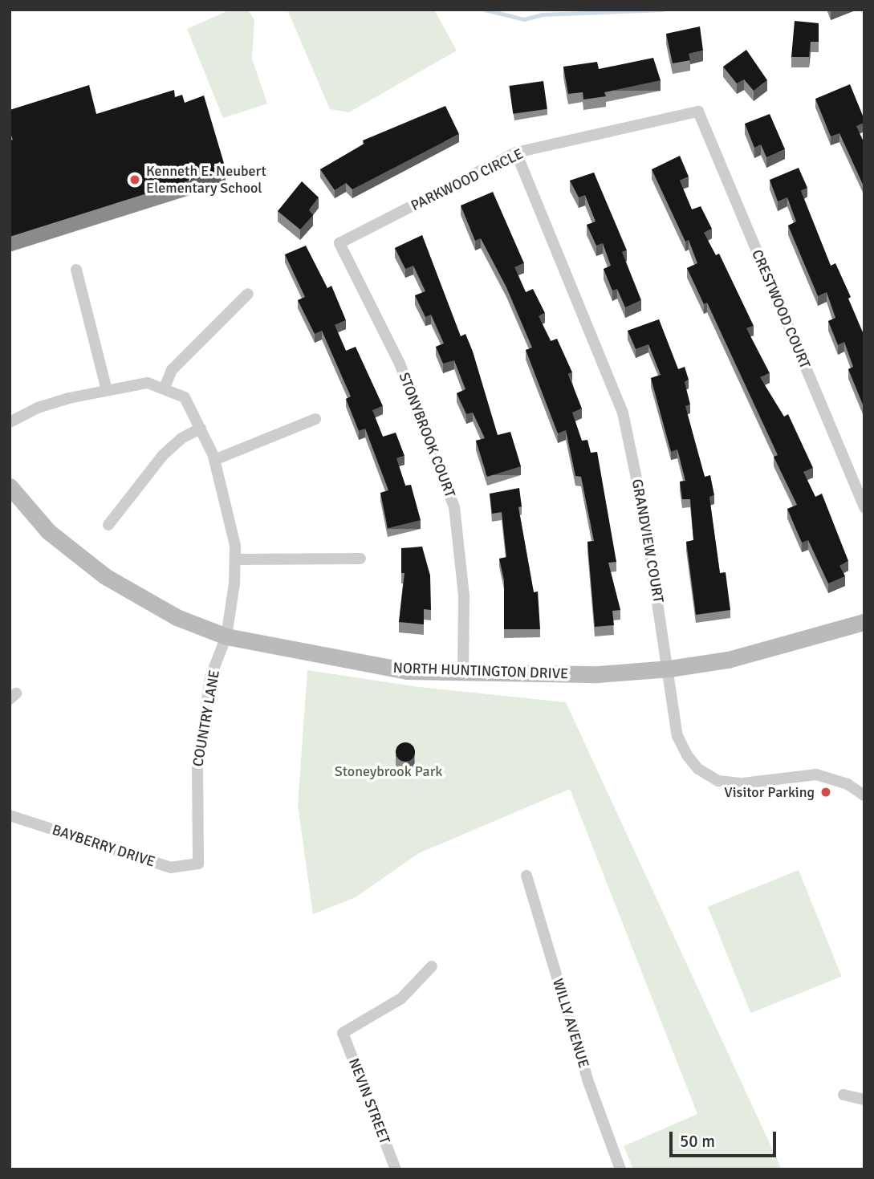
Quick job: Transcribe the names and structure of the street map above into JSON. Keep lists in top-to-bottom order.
{
  "streets": {
    "street": [
      "PARKWOOD CIRCLE",
      "CRESTWOOD COURT",
      "STONYBROOK COURT",
      "GRANDVIEW COURT",
      "NORTH HUNTINGTON DRIVE",
      "COUNTRY LANE",
      "BAYBERRY DRIVE",
      "WILLY AVENUE",
      "NEVIN STREET"
    ]
  },
  "crossings": [
    ["PARKWOOD CIRCLE", "CRESTWOOD COURT"],
    ["PARKWOOD CIRCLE", "STONYBROOK COURT"],
    ["PARKWOOD CIRCLE", "GRANDVIEW COURT"],
    ["STONYBROOK COURT", "NORTH HUNTINGTON DRIVE"],
    ["GRANDVIEW COURT", "NORTH HUNTINGTON DRIVE"],
    ["NORTH HUNTINGTON DRIVE", "COUNTRY LANE"],
    ["COUNTRY LANE", "BAYBERRY DRIVE"]
  ],
  "parks": ["Stoneybrook Park"],
  "places": ["Kenneth E. Neubert Elementary School", "Visitor Parking"],
  "scale_bar": "50 m"
}
